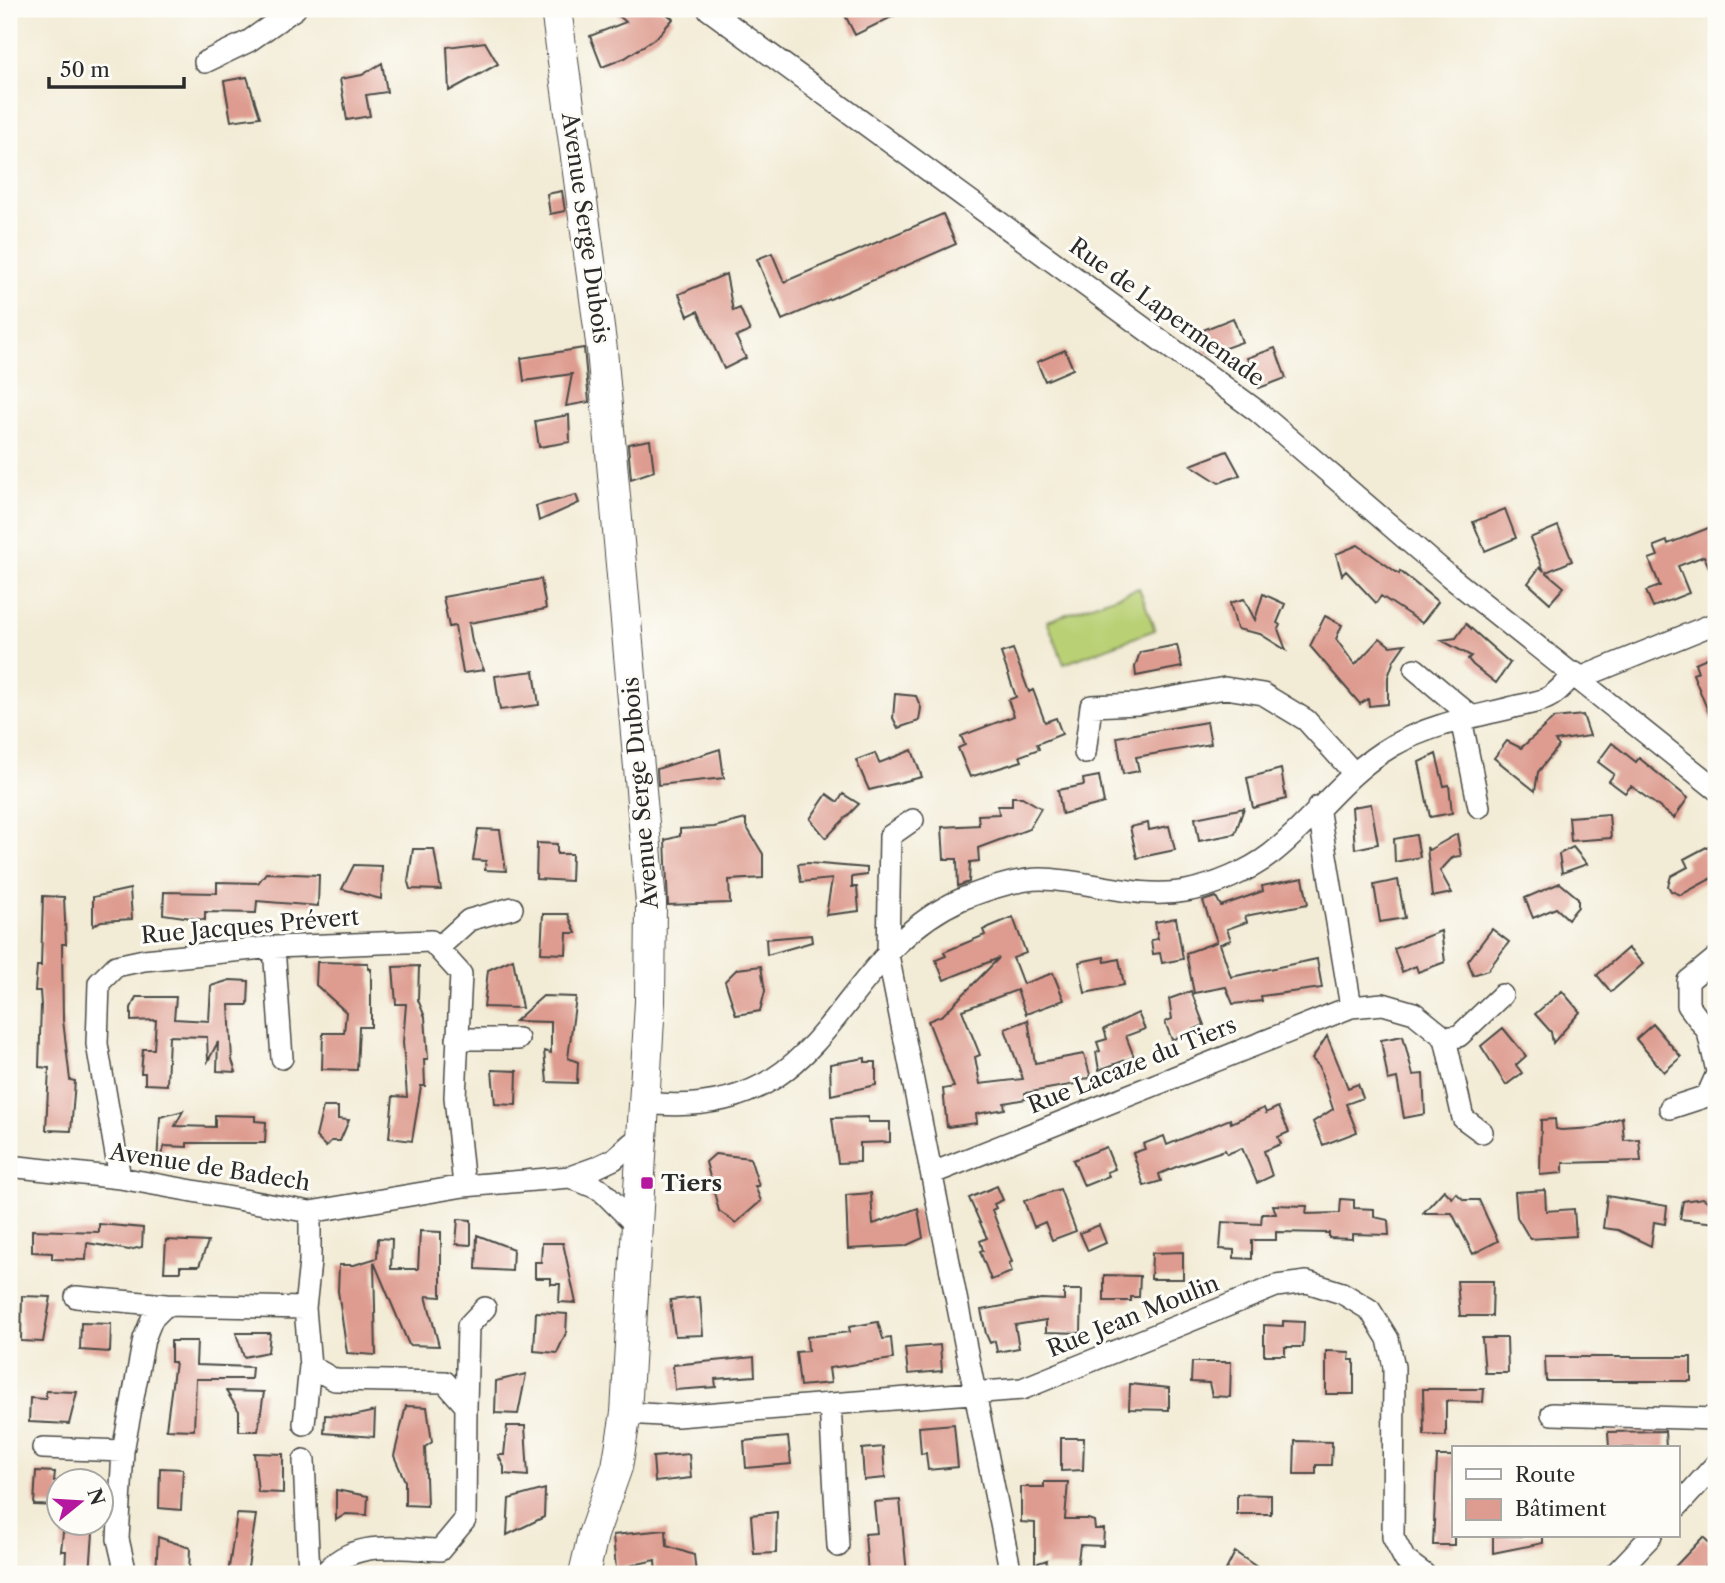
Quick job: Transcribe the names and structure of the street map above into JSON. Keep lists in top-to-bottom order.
{
  "streets": {
    "street": [
      "Avenue Serge Dubois",
      "Rue de Lapermenade",
      "Rue Jacques Prévert",
      "Rue Lacaze du Tiers",
      "Avenue de Badech",
      "Rue Jean Moulin"
    ]
  },
  "crossings": [
    ["Avenue Serge Dubois", "Rue Jean Moulin"],
    ["Rue Jacques Prévert", "Avenue de Badech"]
  ],
  "places": {
    "transit": ["Tiers"]
  },
  "legend": ["Route", "Bâtiment"],
  "scale_bar": "50 m",
  "north": "right"
}
